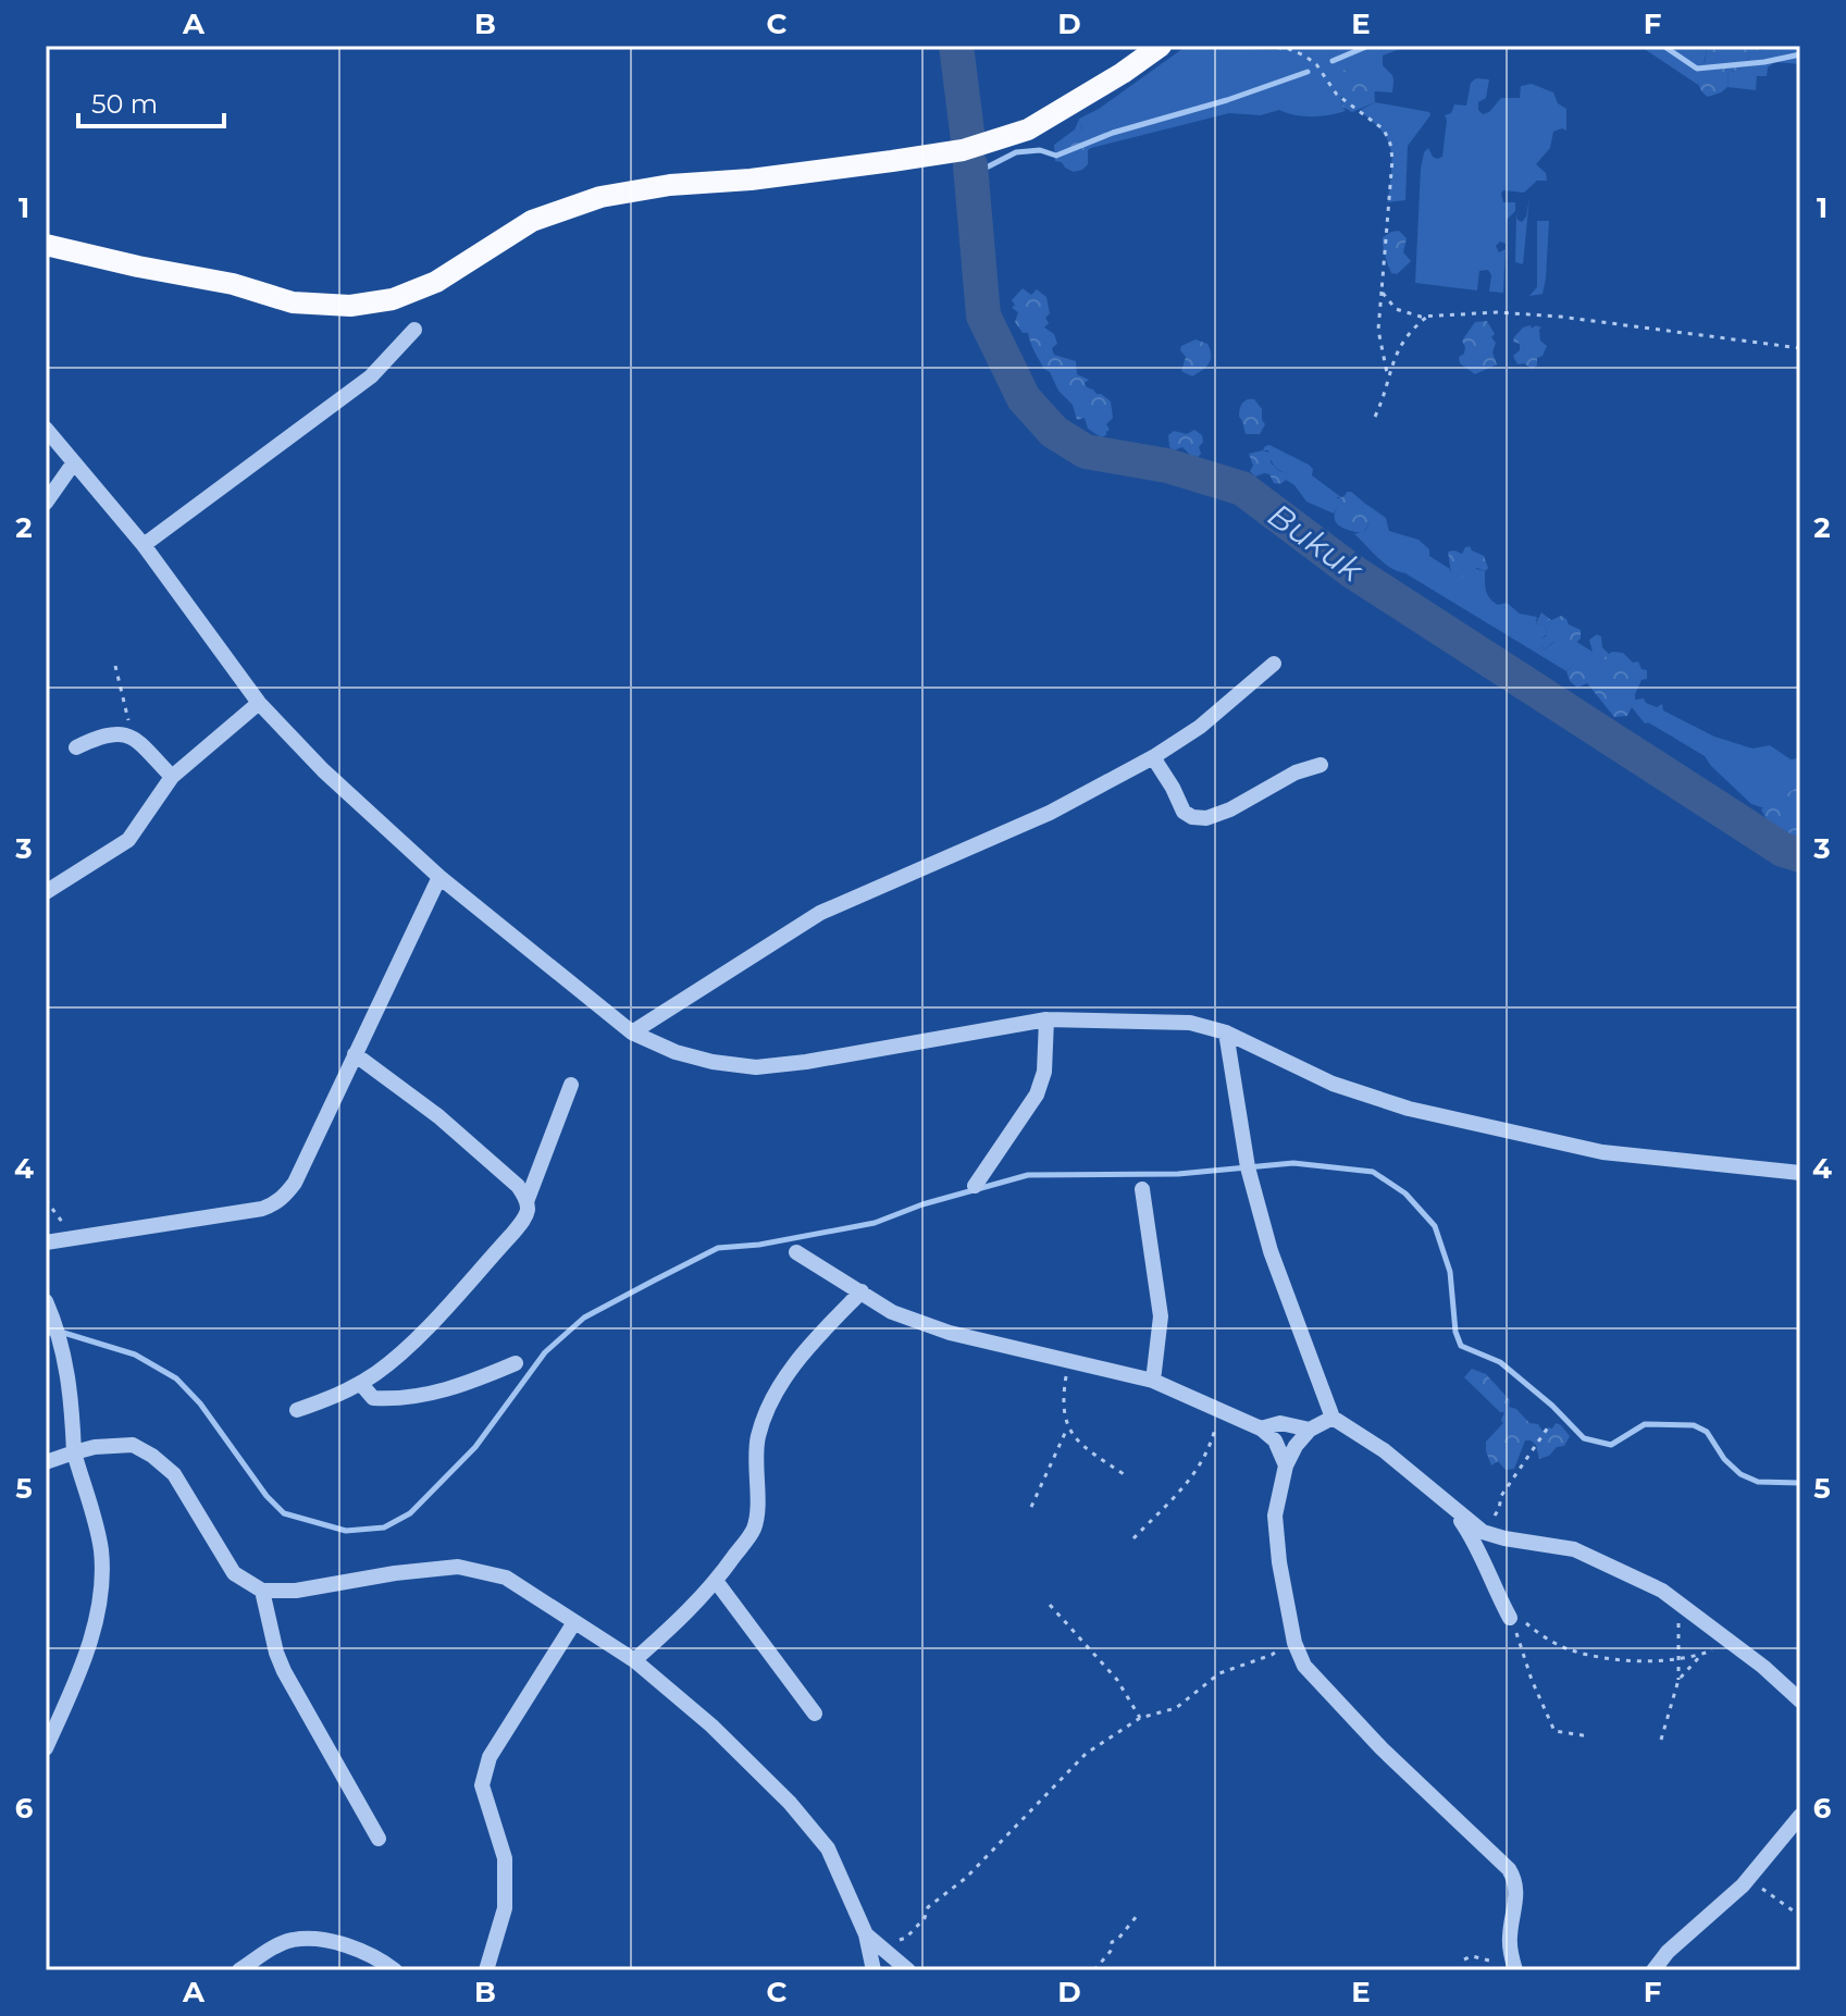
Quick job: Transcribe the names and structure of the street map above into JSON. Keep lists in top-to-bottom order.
{
  "water": ["Bukuk"],
  "scale_bar": "50 m",
  "grid": {
    "columns": [
      "A",
      "B",
      "C",
      "D",
      "E",
      "F"
    ],
    "rows": [
      "1",
      "2",
      "3",
      "4",
      "5",
      "6"
    ]
  }
}
